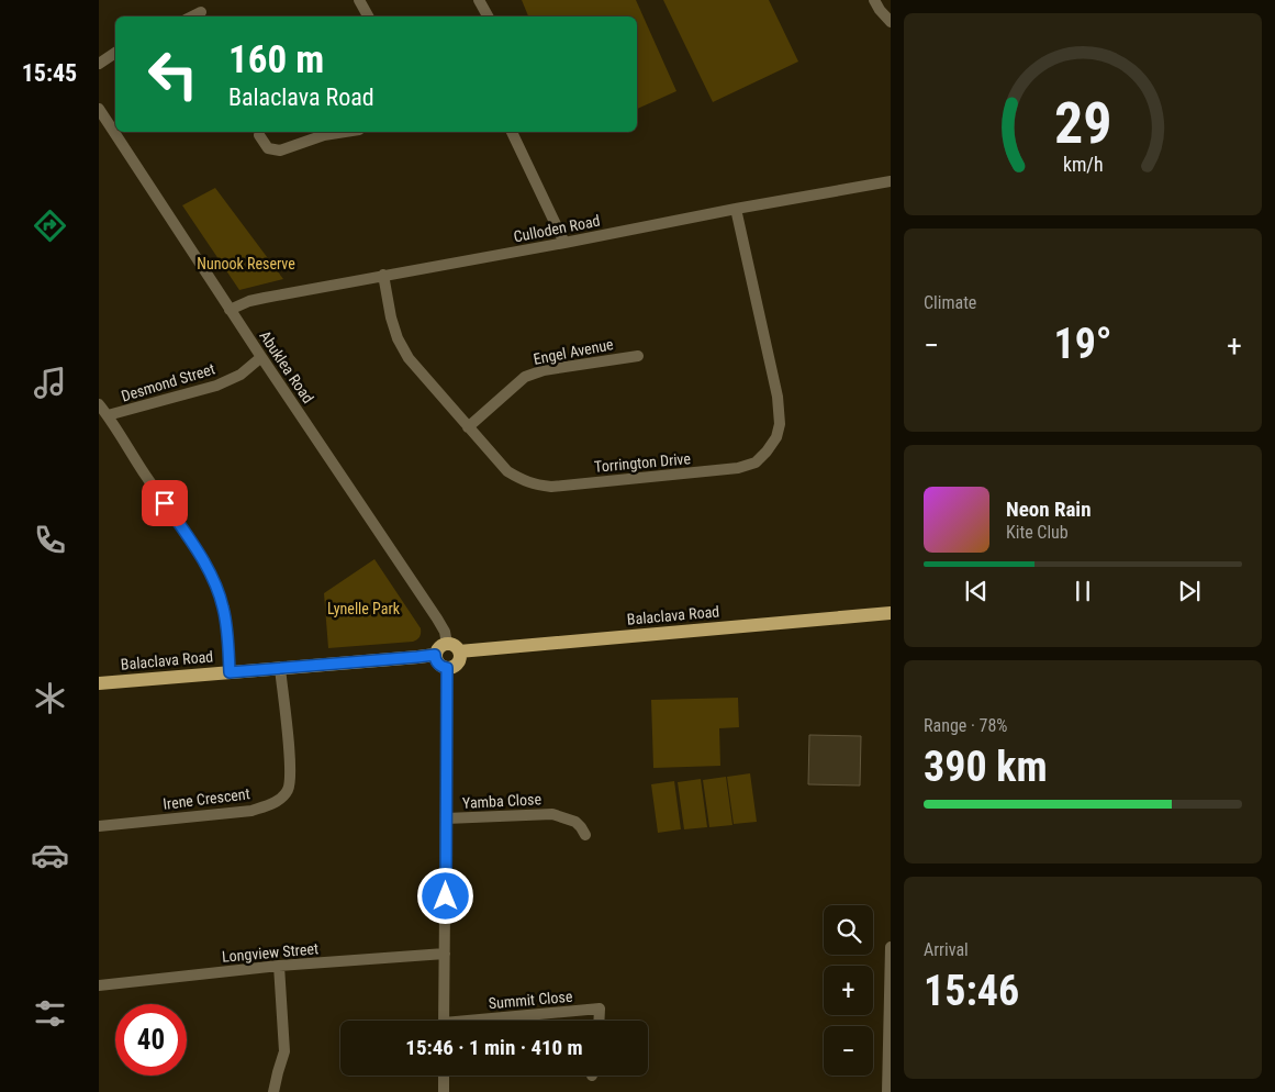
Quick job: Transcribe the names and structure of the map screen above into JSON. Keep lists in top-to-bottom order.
{
  "streets": {
    "main road": ["Balaclava Road"],
    "street": [
      "Culloden Road",
      "Engel Avenue",
      "Abuklea Road",
      "Desmond Street",
      "Torrington Drive",
      "Irene Crescent",
      "Yamba Close",
      "Longview Street",
      "Summit Close"
    ]
  },
  "crossings": [
    ["Culloden Road", "Abuklea Road"],
    ["Culloden Road", "Torrington Drive"],
    ["Engel Avenue", "Torrington Drive"],
    ["Abuklea Road", "Desmond Street"],
    ["Abuklea Road", "Balaclava Road"],
    ["Balaclava Road", "Irene Crescent"]
  ],
  "parks": ["Nunook Reserve", "Lynelle Park"],
  "page": {
    "tabs": "15:45",
    "turn": ["160 m", "Balaclava Road"],
    "tile": [
      "Climate",
      ["Range · 78%", "390 km"],
      ["Arrival", "15:46"]
    ],
    "heat": ["−", "19°", "+"],
    "song": ["Neon Rain", "Kite Club"],
    "map_buttons": ["+", "−"],
    "limit": "40",
    "trip": "15:46 · 1 min · 410 m",
    "gauge": ["29", "km/h"]
  }
}
